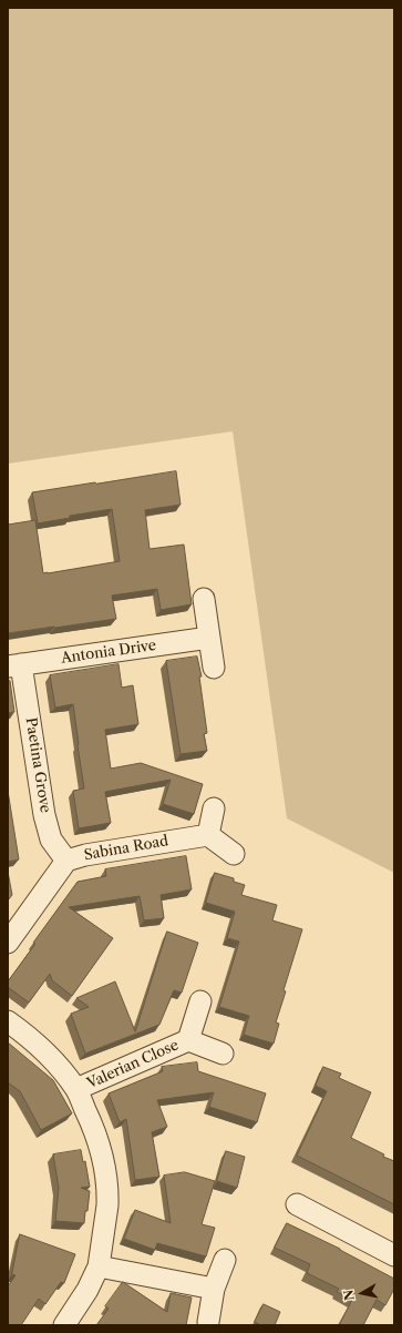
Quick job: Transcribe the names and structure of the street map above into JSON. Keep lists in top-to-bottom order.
{
  "streets": {
    "street": [
      "Antonia Drive",
      "Paetina Grove",
      "Sabina Road",
      "Valerian Close"
    ]
  },
  "crossings": [
    ["Antonia Drive", "Paetina Grove"],
    ["Paetina Grove", "Sabina Road"]
  ],
  "north": "left"
}
